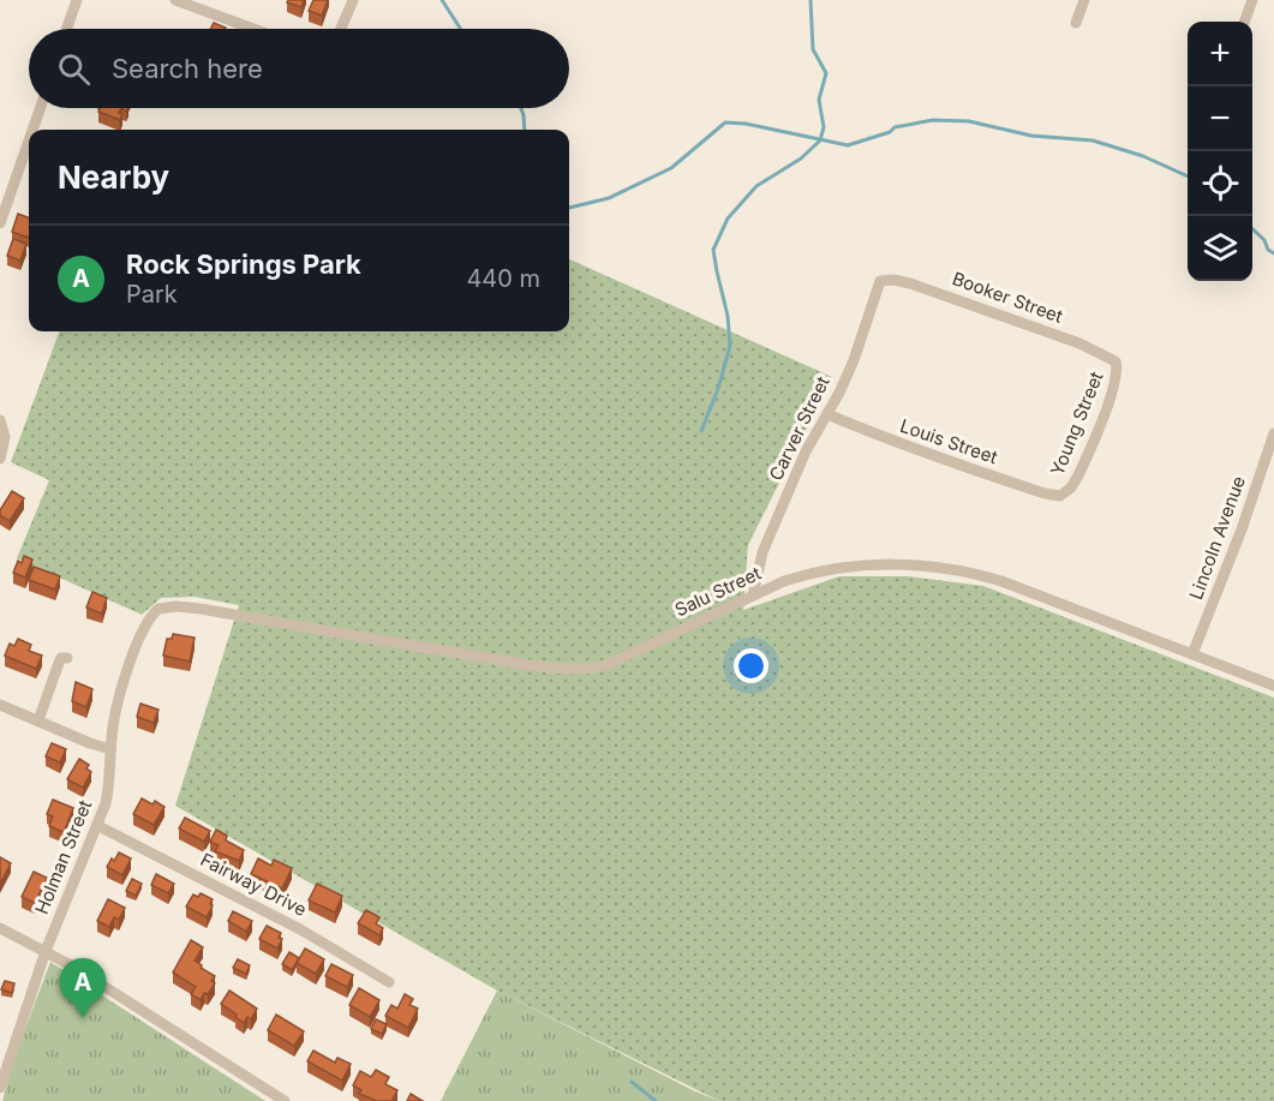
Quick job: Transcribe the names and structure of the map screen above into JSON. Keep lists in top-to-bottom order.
{
  "streets": {
    "street": [
      "Booker Street",
      "Young Street",
      "Carver Street",
      "Louis Street",
      "Lincoln Avenue",
      "Salu Street",
      "Holman Street",
      "Fairway Drive"
    ]
  },
  "crossings": [
    ["Booker Street", "Young Street"],
    ["Booker Street", "Carver Street"],
    ["Young Street", "Louis Street"],
    ["Carver Street", "Louis Street"],
    ["Carver Street", "Salu Street"],
    ["Lincoln Avenue", "Salu Street"],
    ["Salu Street", "Holman Street"],
    ["Holman Street", "Fairway Drive"]
  ],
  "page": {
    "map_buttons": ["+", "−"],
    "search": "Search here",
    "heading": "Nearby",
    "list": [
      {
        "mark": "A",
        "name": "Rock Springs Park",
        "note": "Park",
        "value": "440 m"
      }
    ],
    "pins": "A"
  }
}
